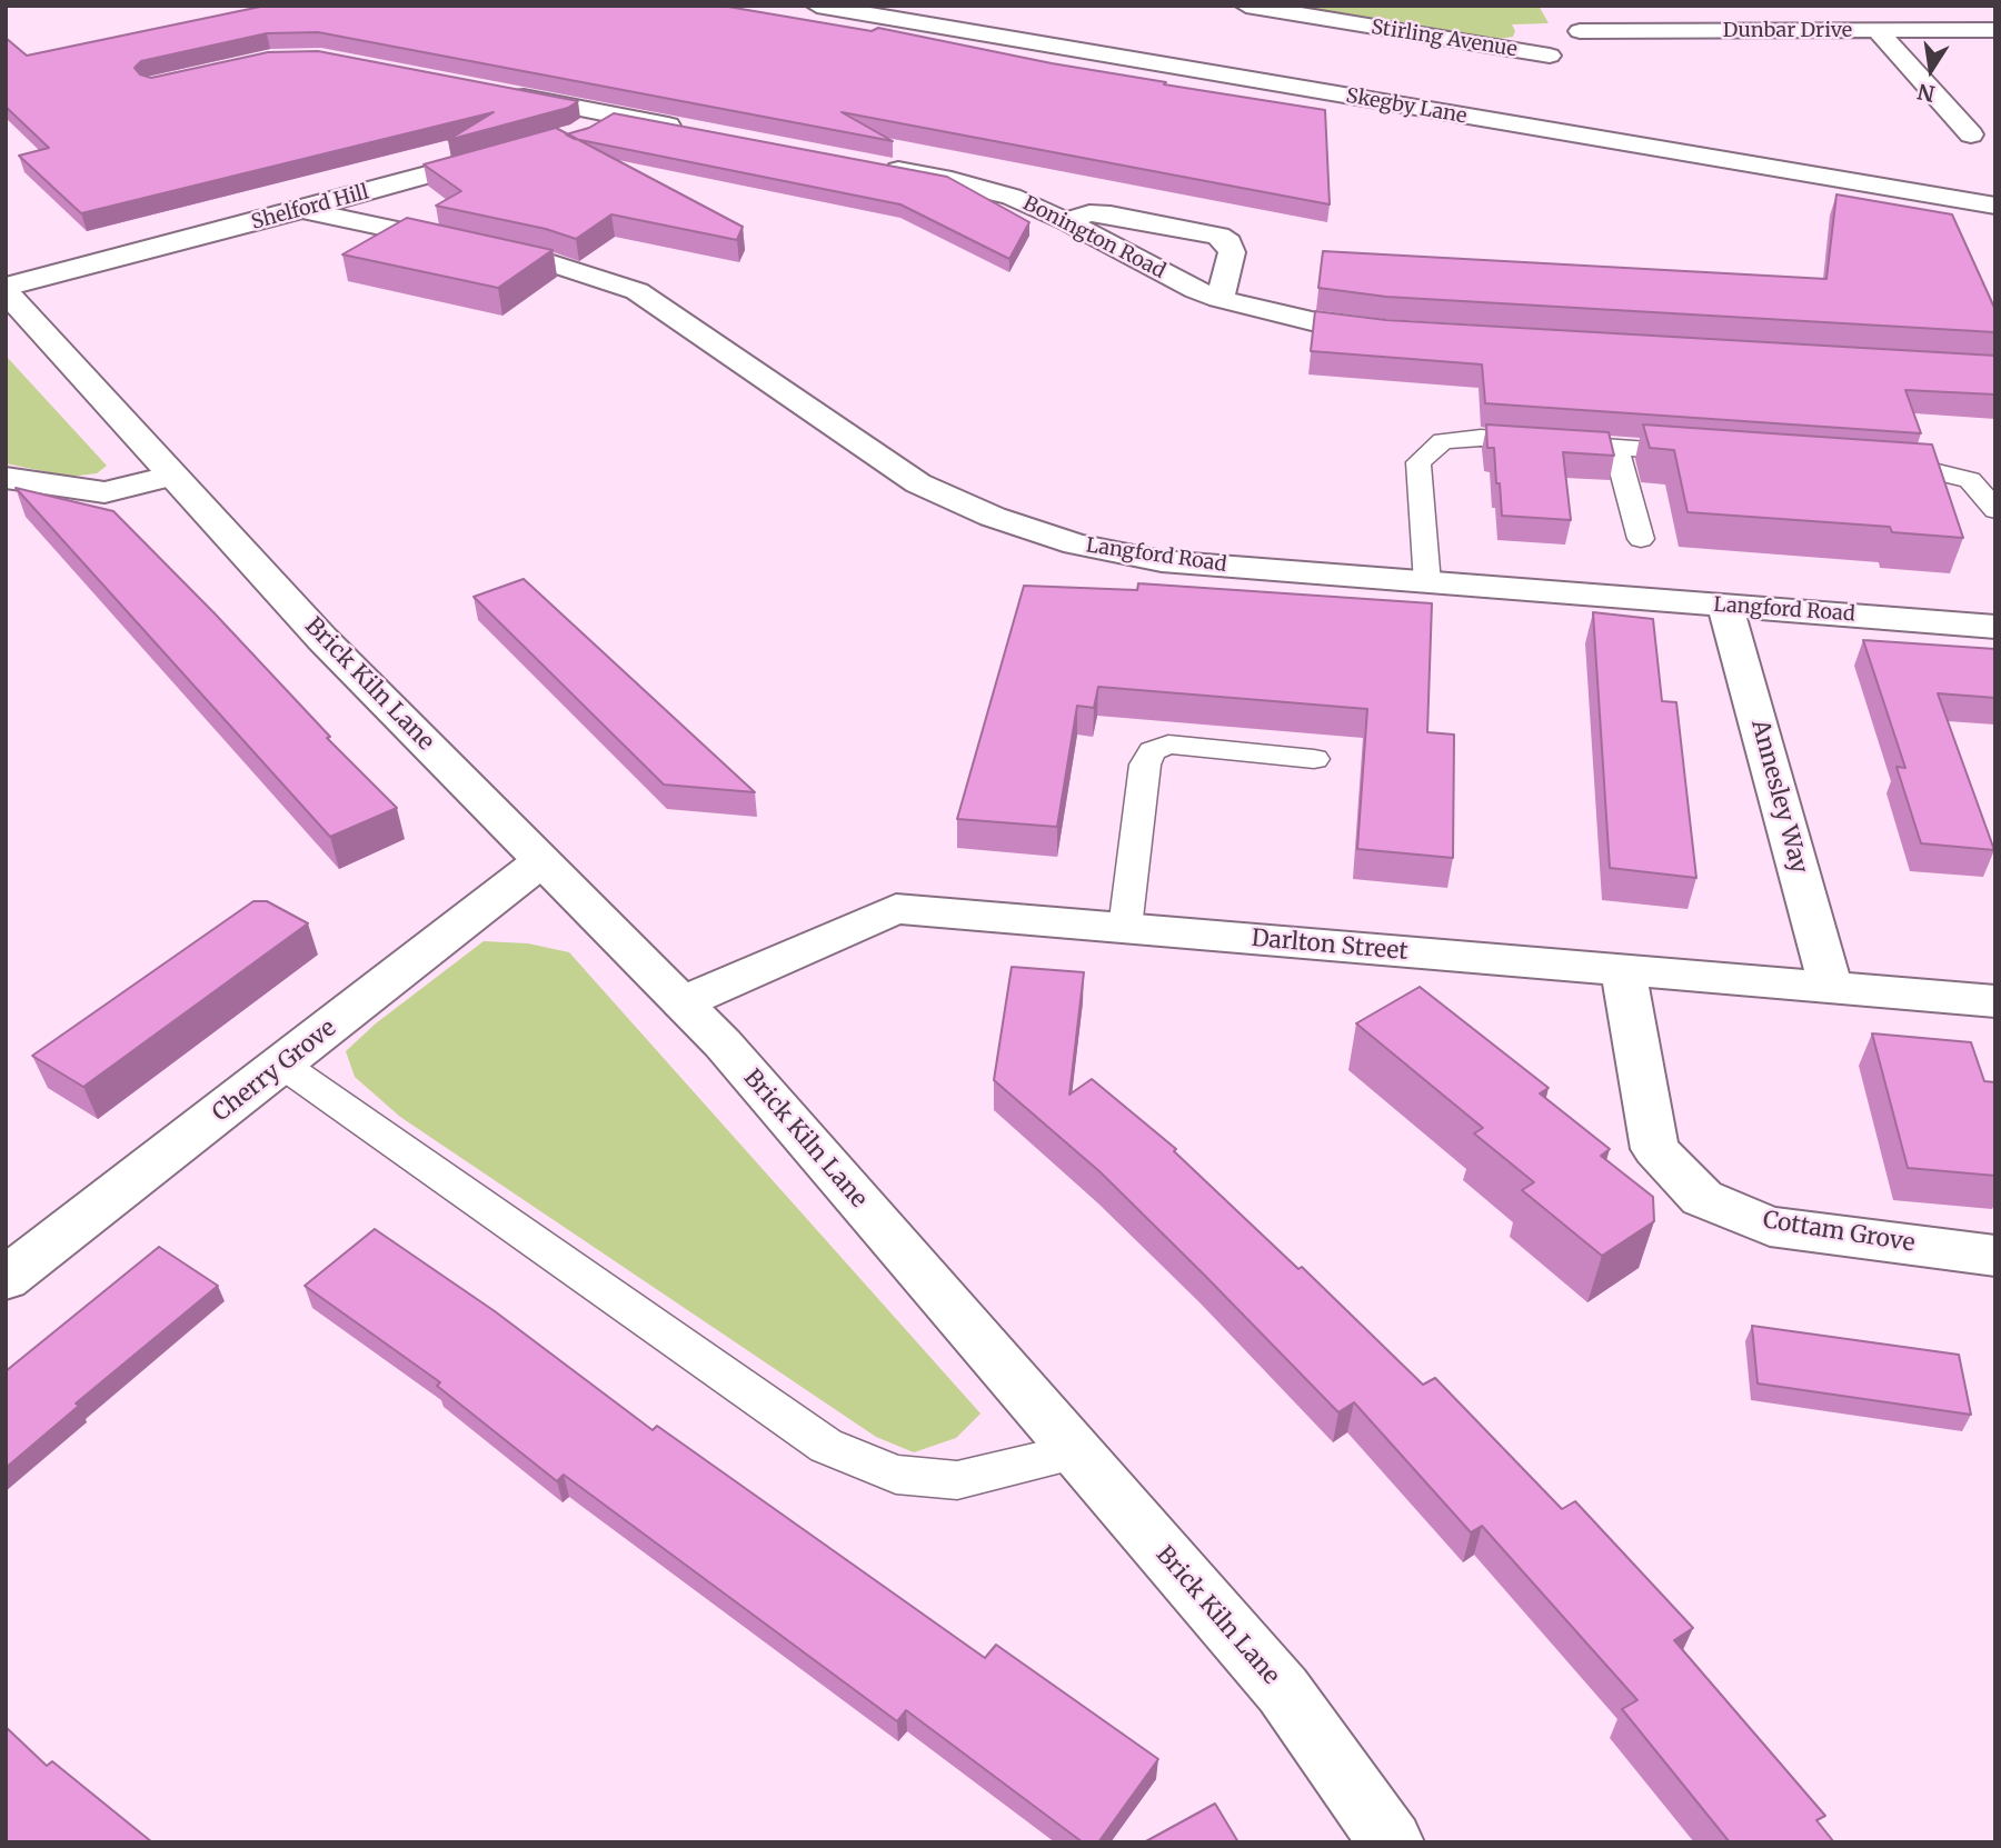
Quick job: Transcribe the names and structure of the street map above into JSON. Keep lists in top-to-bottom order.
{
  "streets": {
    "street": [
      "Dunbar Drive",
      "Stirling Avenue",
      "Skegby Lane",
      "Shelford Hill",
      "Bonington Road",
      "Langford Road",
      "Brick Kiln Lane",
      "Annesley Way",
      "Darlton Street",
      "Cherry Grove",
      "Cottam Grove"
    ]
  },
  "crossings": [
    ["Shelford Hill", "Langford Road"],
    ["Shelford Hill", "Brick Kiln Lane"],
    ["Langford Road", "Annesley Way"],
    ["Brick Kiln Lane", "Darlton Street"],
    ["Brick Kiln Lane", "Cherry Grove"],
    ["Annesley Way", "Darlton Street"],
    ["Darlton Street", "Cottam Grove"]
  ],
  "north": "bottom"
}
